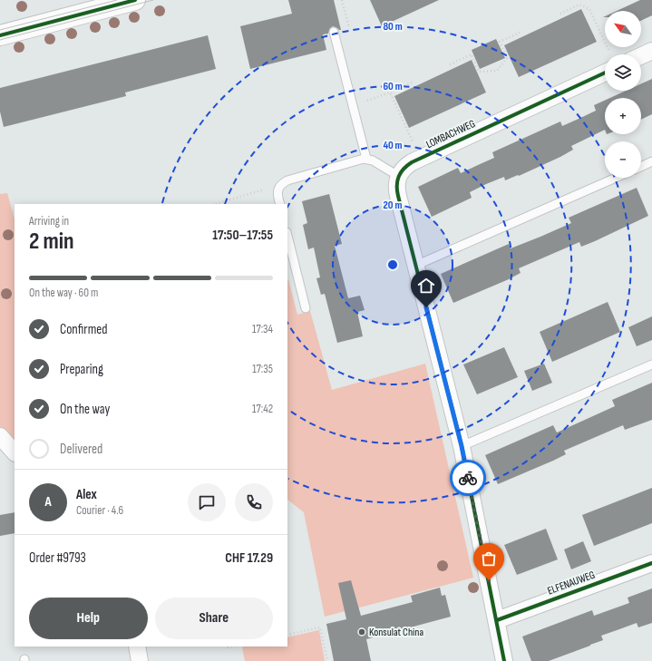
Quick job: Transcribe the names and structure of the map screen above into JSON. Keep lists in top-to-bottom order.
{
  "streets": {
    "street": ["LOMBACHWEG", "ELFENAUWEG"]
  },
  "places": ["Konsulat China"],
  "north": "top left",
  "page": {
    "map_buttons": ["+", "−"],
    "heading": ["2 min", "Arriving in", "17:50–17:55"],
    "panel": [
      "Alex",
      "Courier · 4.6",
      "Order #9793",
      "CHF 17.29"
    ],
    "bar": "On the way · 60 m",
    "list": [
      ["Confirmed", "17:34"],
      ["Preparing", "17:35"],
      ["On the way", "17:42"],
      "Delivered"
    ],
    "round": "A",
    "buttons": ["Help", "Share"]
  },
  "rings": [
    "80 m",
    "60 m",
    "40 m",
    "20 m"
  ]
}
